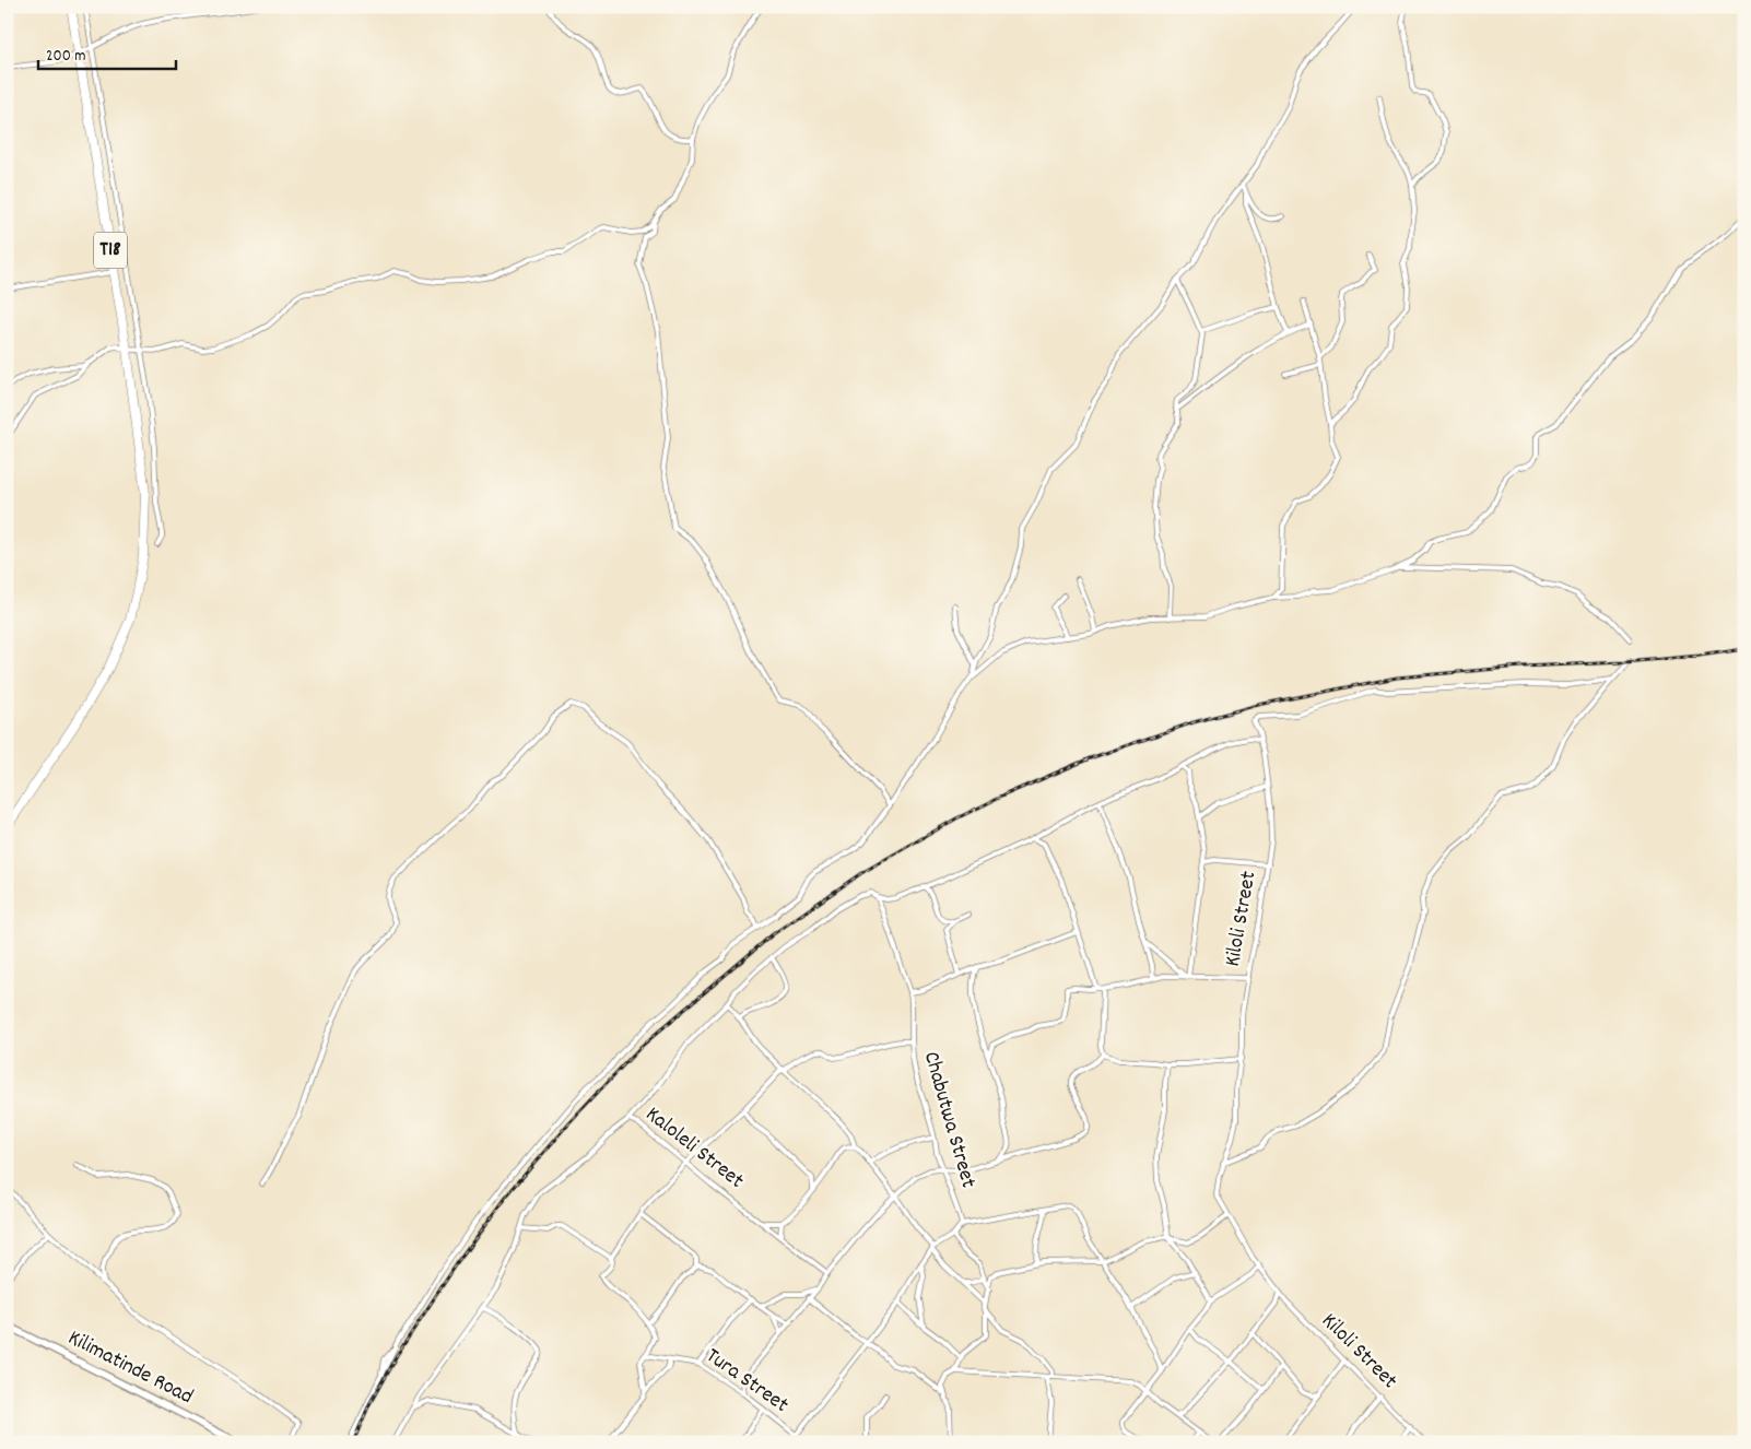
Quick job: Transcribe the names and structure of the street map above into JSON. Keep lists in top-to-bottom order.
{
  "streets": {
    "highway": ["T18"],
    "main road": ["Kilimatinde Road"],
    "street": [
      "Kiloli Street",
      "Chabutwa Street",
      "Kaloleli Street",
      "Tura Street"
    ]
  },
  "scale_bar": "200 m"
}
